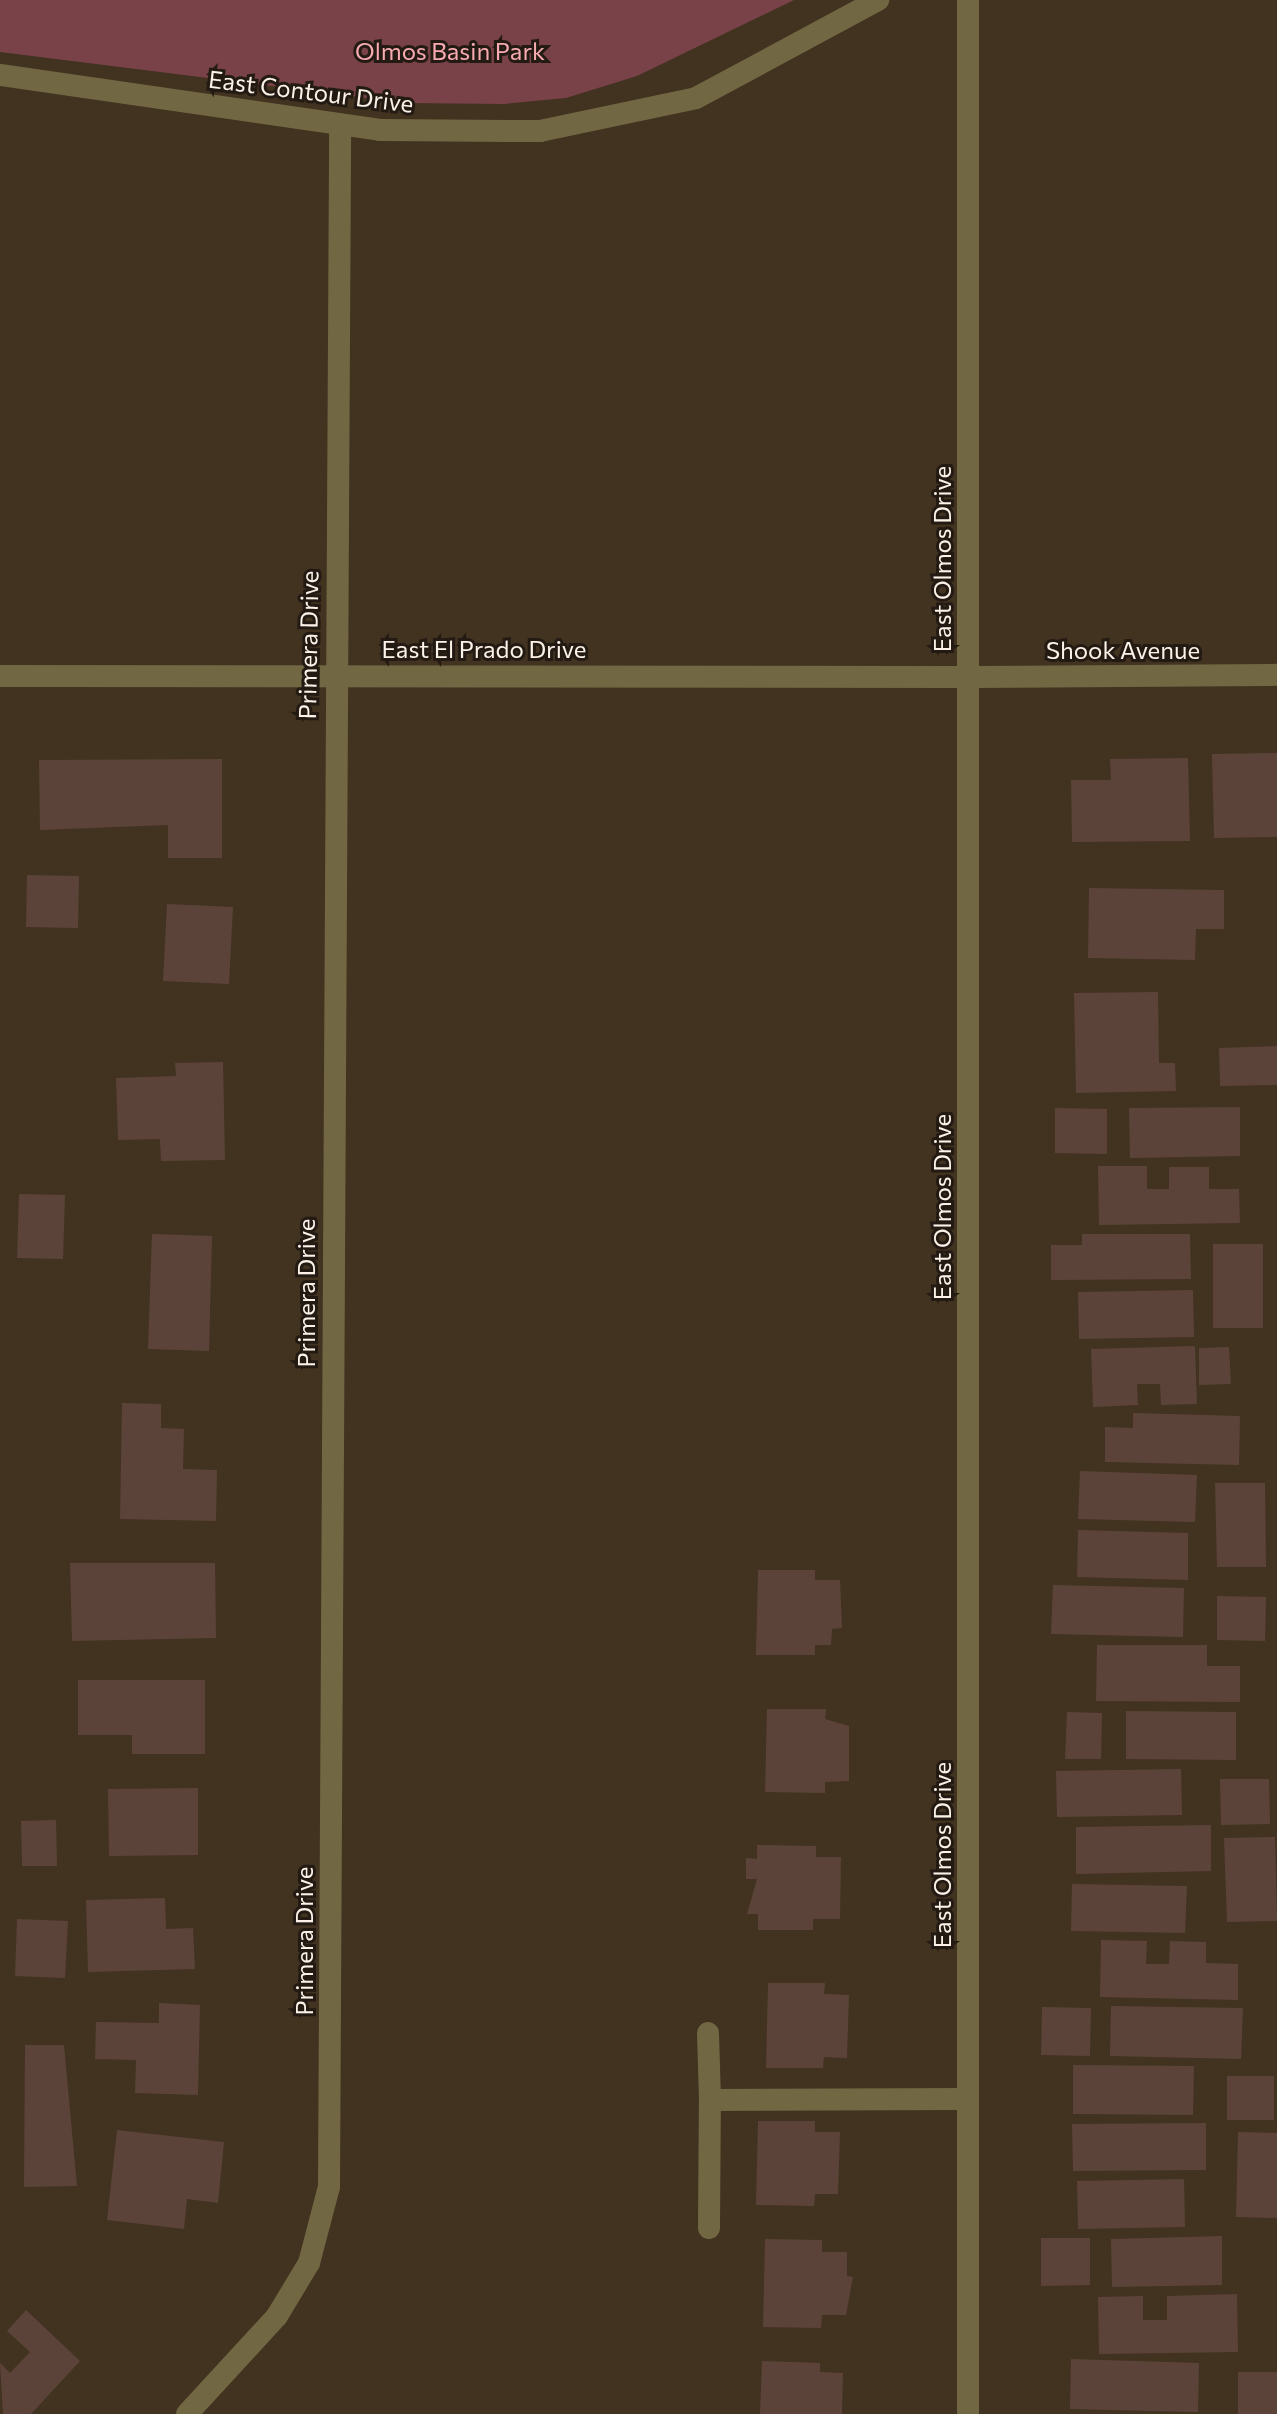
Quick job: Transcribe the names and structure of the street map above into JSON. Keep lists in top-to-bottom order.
{
  "streets": {
    "street": [
      "East Contour Drive",
      "East Olmos Drive",
      "Primera Drive",
      "East El Prado Drive",
      "Shook Avenue"
    ]
  },
  "crossings": [
    ["East Contour Drive", "Primera Drive"],
    ["East Olmos Drive", "East El Prado Drive"],
    ["East Olmos Drive", "Shook Avenue"],
    ["Primera Drive", "East El Prado Drive"],
    ["East El Prado Drive", "Shook Avenue"]
  ],
  "parks": ["Olmos Basin Park"]
}
